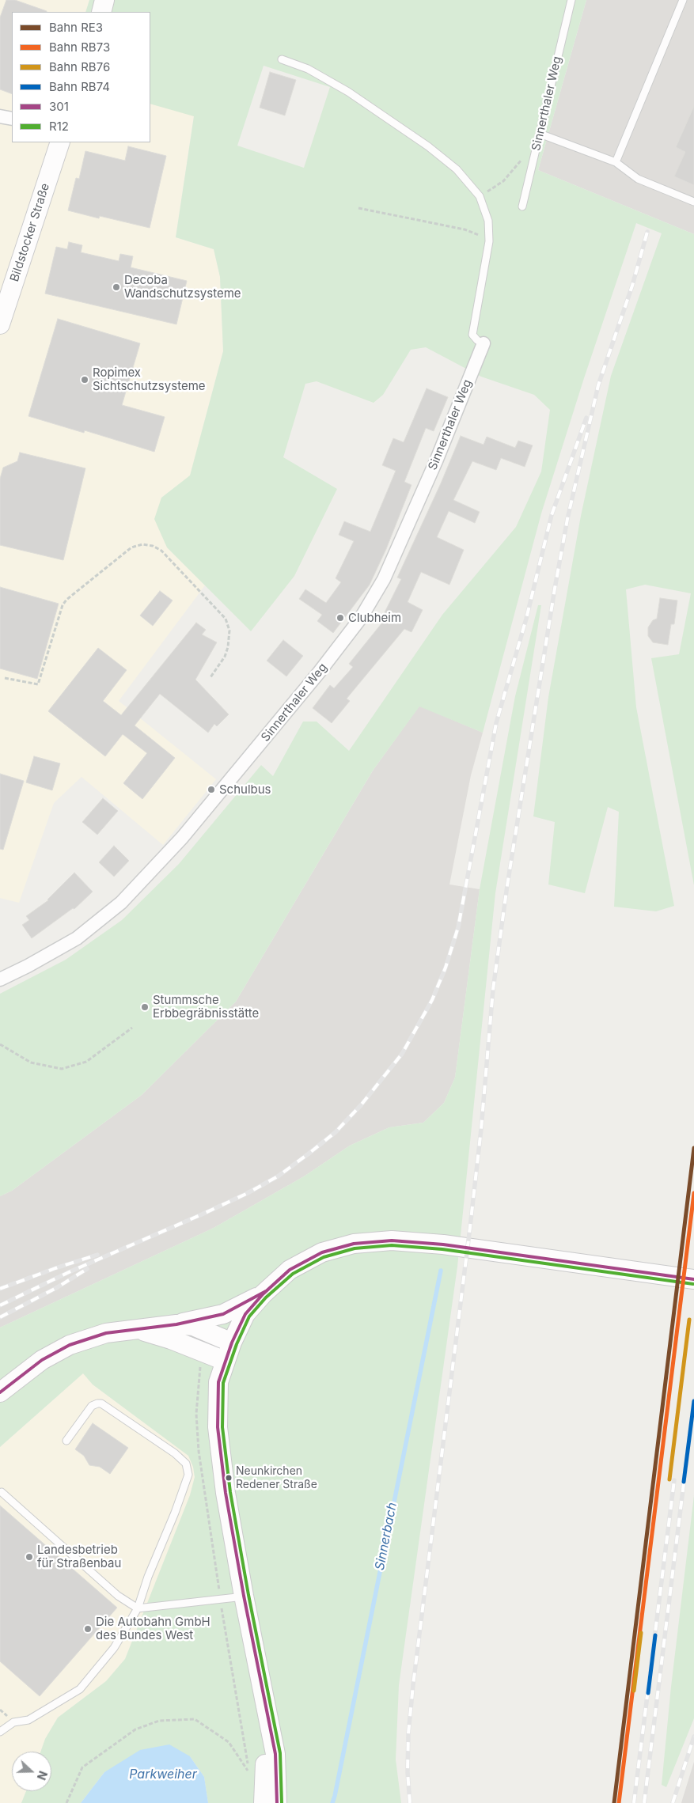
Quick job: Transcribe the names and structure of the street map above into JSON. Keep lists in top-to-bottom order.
{
  "streets": {
    "main road": ["Bildstocker Straße"],
    "street": ["Sinnerthaler Weg"]
  },
  "water": ["Sinnerbach", "Parkweiher"],
  "places": [
    "Decoba Wandschutzsysteme",
    "Ropimex Sichtschutzsysteme",
    "Clubheim",
    "Schulbus",
    "Stummsche Erbbegräbnisstätte",
    "Neunkirchen Redener Straße",
    "Landesbetrieb für Straßenbau",
    "Die Autobahn GmbH des Bundes West"
  ],
  "lines": [
    "rail line RE3",
    "rail line RB73",
    "transit line 301",
    "transit line R12",
    "rail line RB76",
    "rail line RB74"
  ],
  "legend": [
    "Bahn RE3",
    "Bahn RB73",
    "Bahn RB76",
    "Bahn RB74",
    "301",
    "R12"
  ],
  "north": "right"
}
